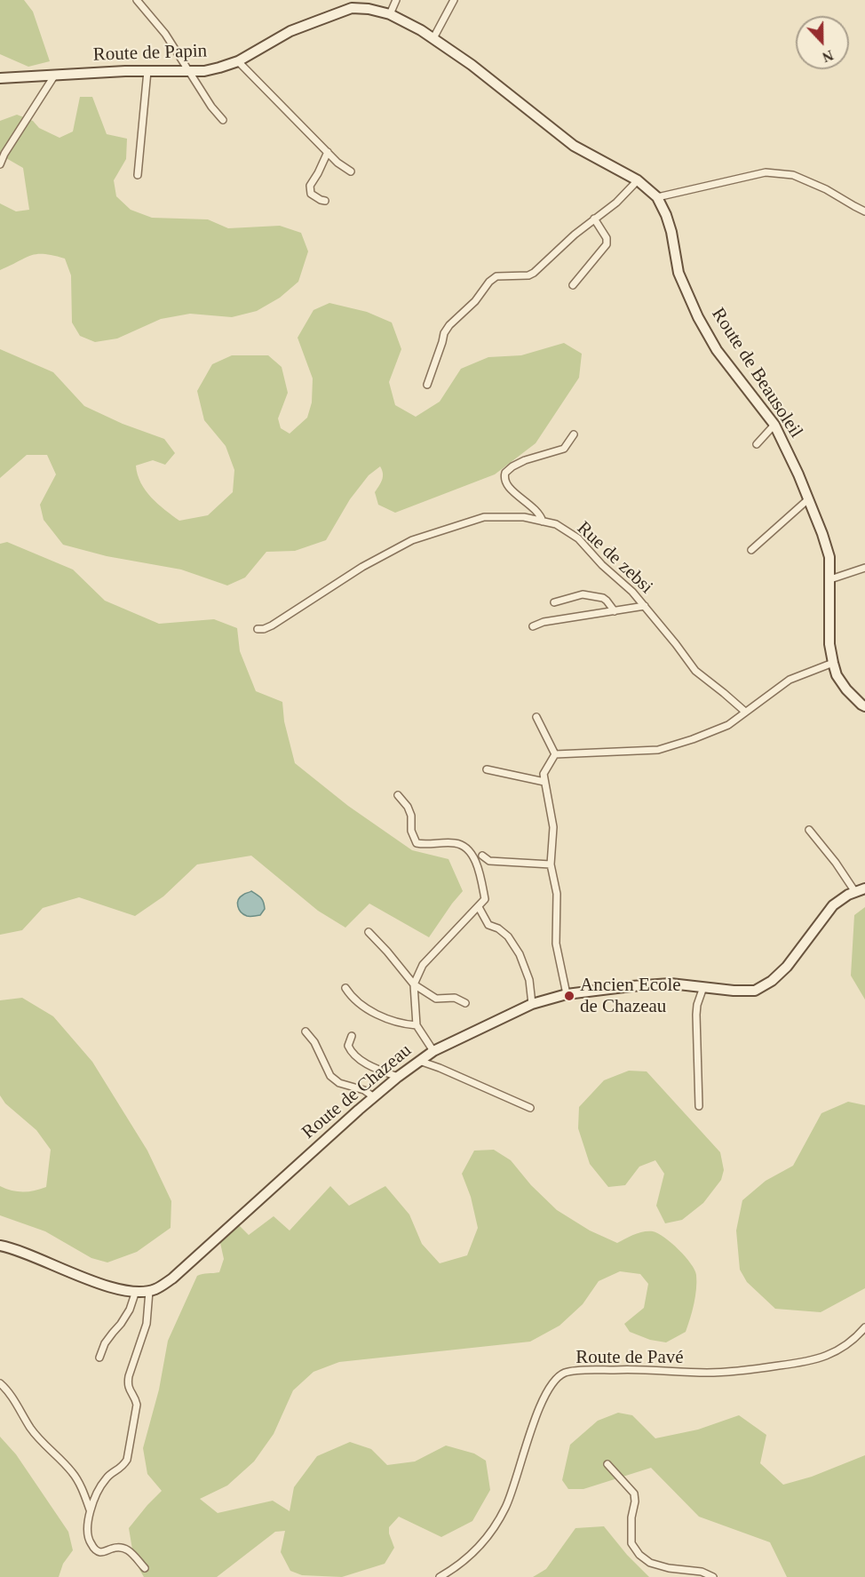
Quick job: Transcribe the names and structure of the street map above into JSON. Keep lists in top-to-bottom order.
{
  "streets": {
    "street": [
      "Route de Papin",
      "Route de Beausoleil",
      "Rue de zebsi",
      "Route de Chazeau",
      "Route de Pavé"
    ]
  },
  "crossings": [
    ["Route de Papin", "Route de Beausoleil"]
  ],
  "places": ["Ancien Ecole de Chazeau"],
  "north": "bottom"
}
